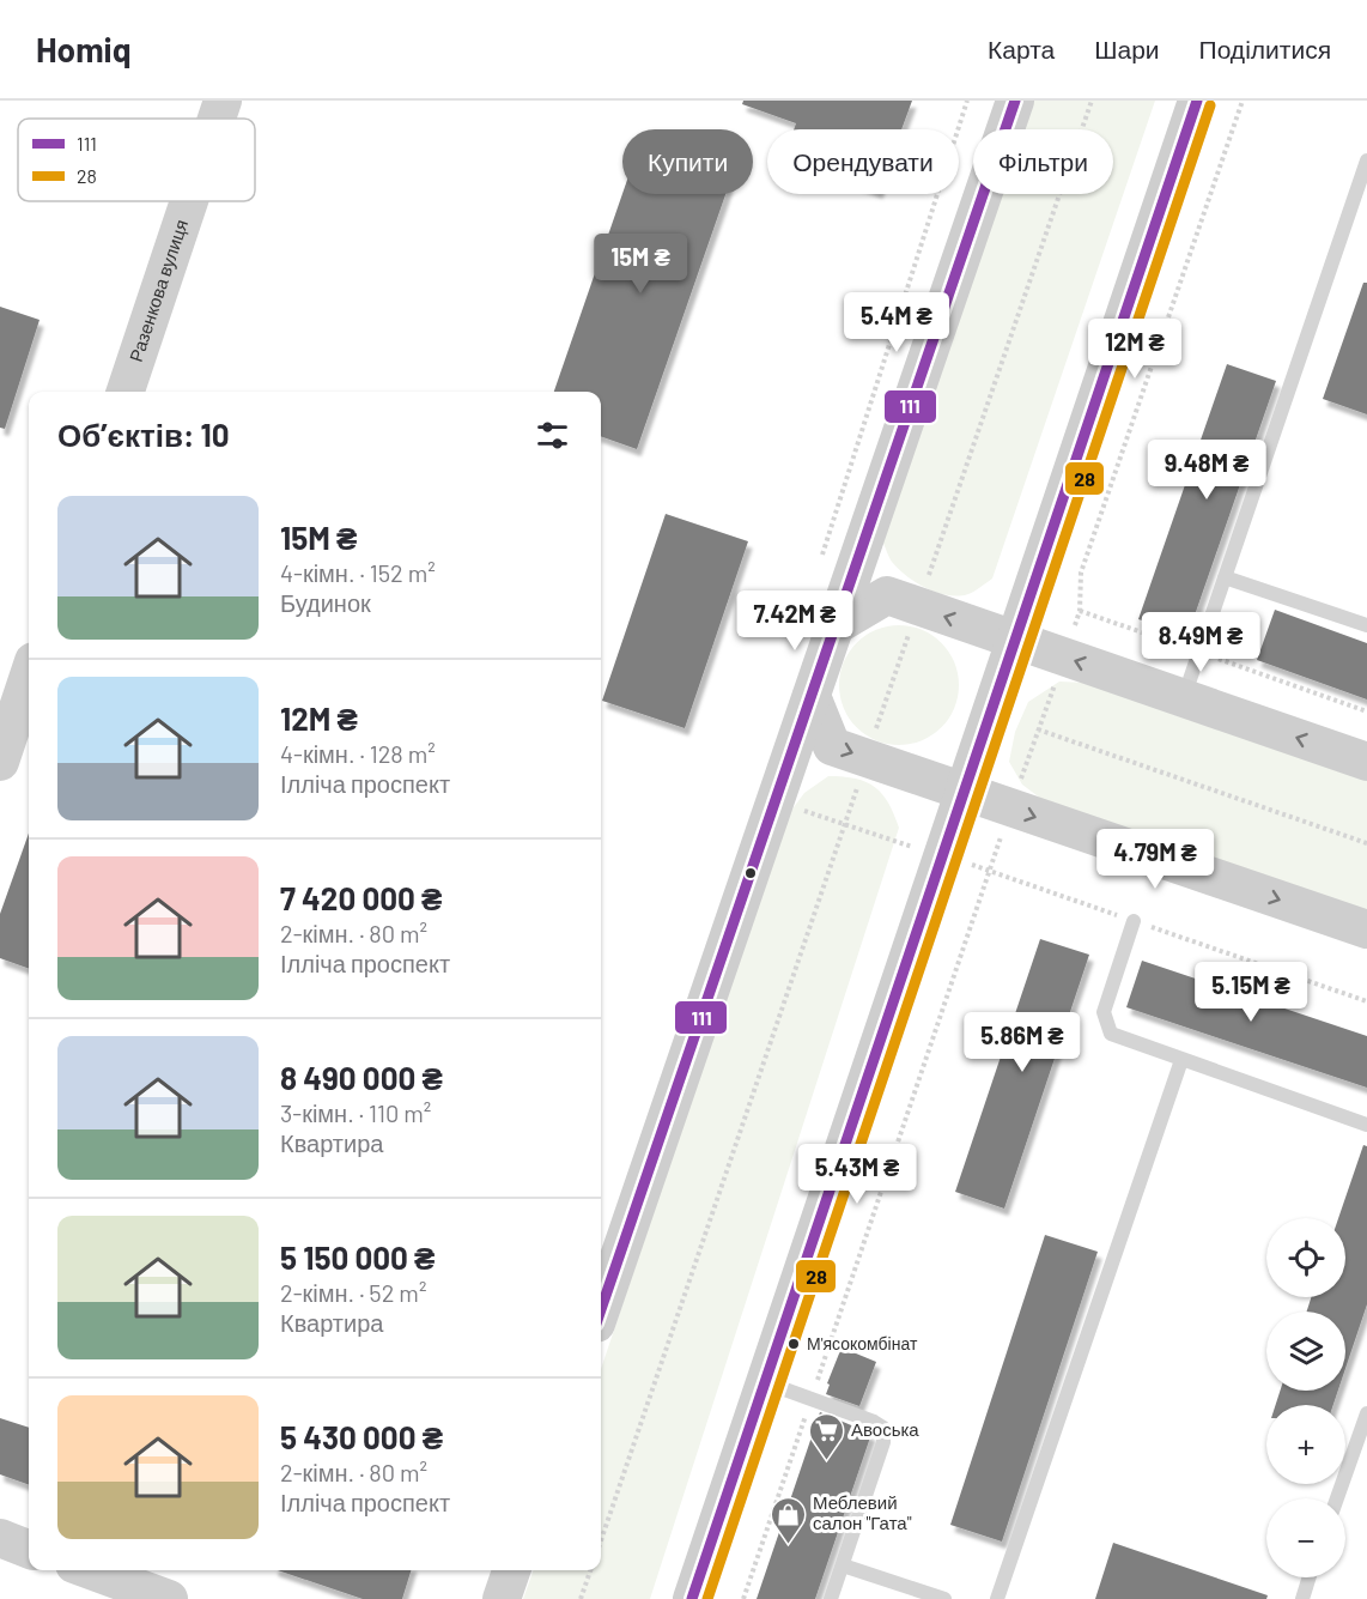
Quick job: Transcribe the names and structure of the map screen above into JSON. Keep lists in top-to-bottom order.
{
  "streets": {
    "main road": ["Разенкова вулиця"]
  },
  "places": {
    "other": ["М'ясокомбінат"],
    "supermarket": ["Авоська"],
    "shop": ["Меблевий салон \"Гата\""]
  },
  "lines": ["transit line 111", "transit line 28"],
  "legend": ["111", "28"],
  "page": {
    "header": "Homiq",
    "nav": ["Карта", "Шари", "Поділитися"],
    "chip": ["Купити", "Орендувати", "Фільтри"],
    "price": [
      "15M ₴",
      "5.4M ₴",
      "12M ₴",
      "9.48M ₴",
      "7.42M ₴",
      "8.49M ₴",
      "4.79M ₴",
      "5.15M ₴",
      "5.86M ₴",
      "5.43M ₴"
    ],
    "heading": "Об’єктів: 10",
    "list": [
      {
        "name": "15M ₴",
        "note": "4-кімн. · 152 m² · Будинок"
      },
      {
        "name": "12M ₴",
        "note": "4-кімн. · 128 m² · Ілліча проспект"
      },
      {
        "name": "7 420 000 ₴",
        "note": "2-кімн. · 80 m² · Ілліча проспект"
      },
      {
        "name": "8 490 000 ₴",
        "note": "3-кімн. · 110 m² · Квартира"
      },
      {
        "name": "5 150 000 ₴",
        "note": "2-кімн. · 52 m² · Квартира"
      },
      {
        "name": "5 430 000 ₴",
        "note": "2-кімн. · 80 m² · Ілліча проспект"
      }
    ],
    "map_buttons": ["+", "−"]
  }
}
